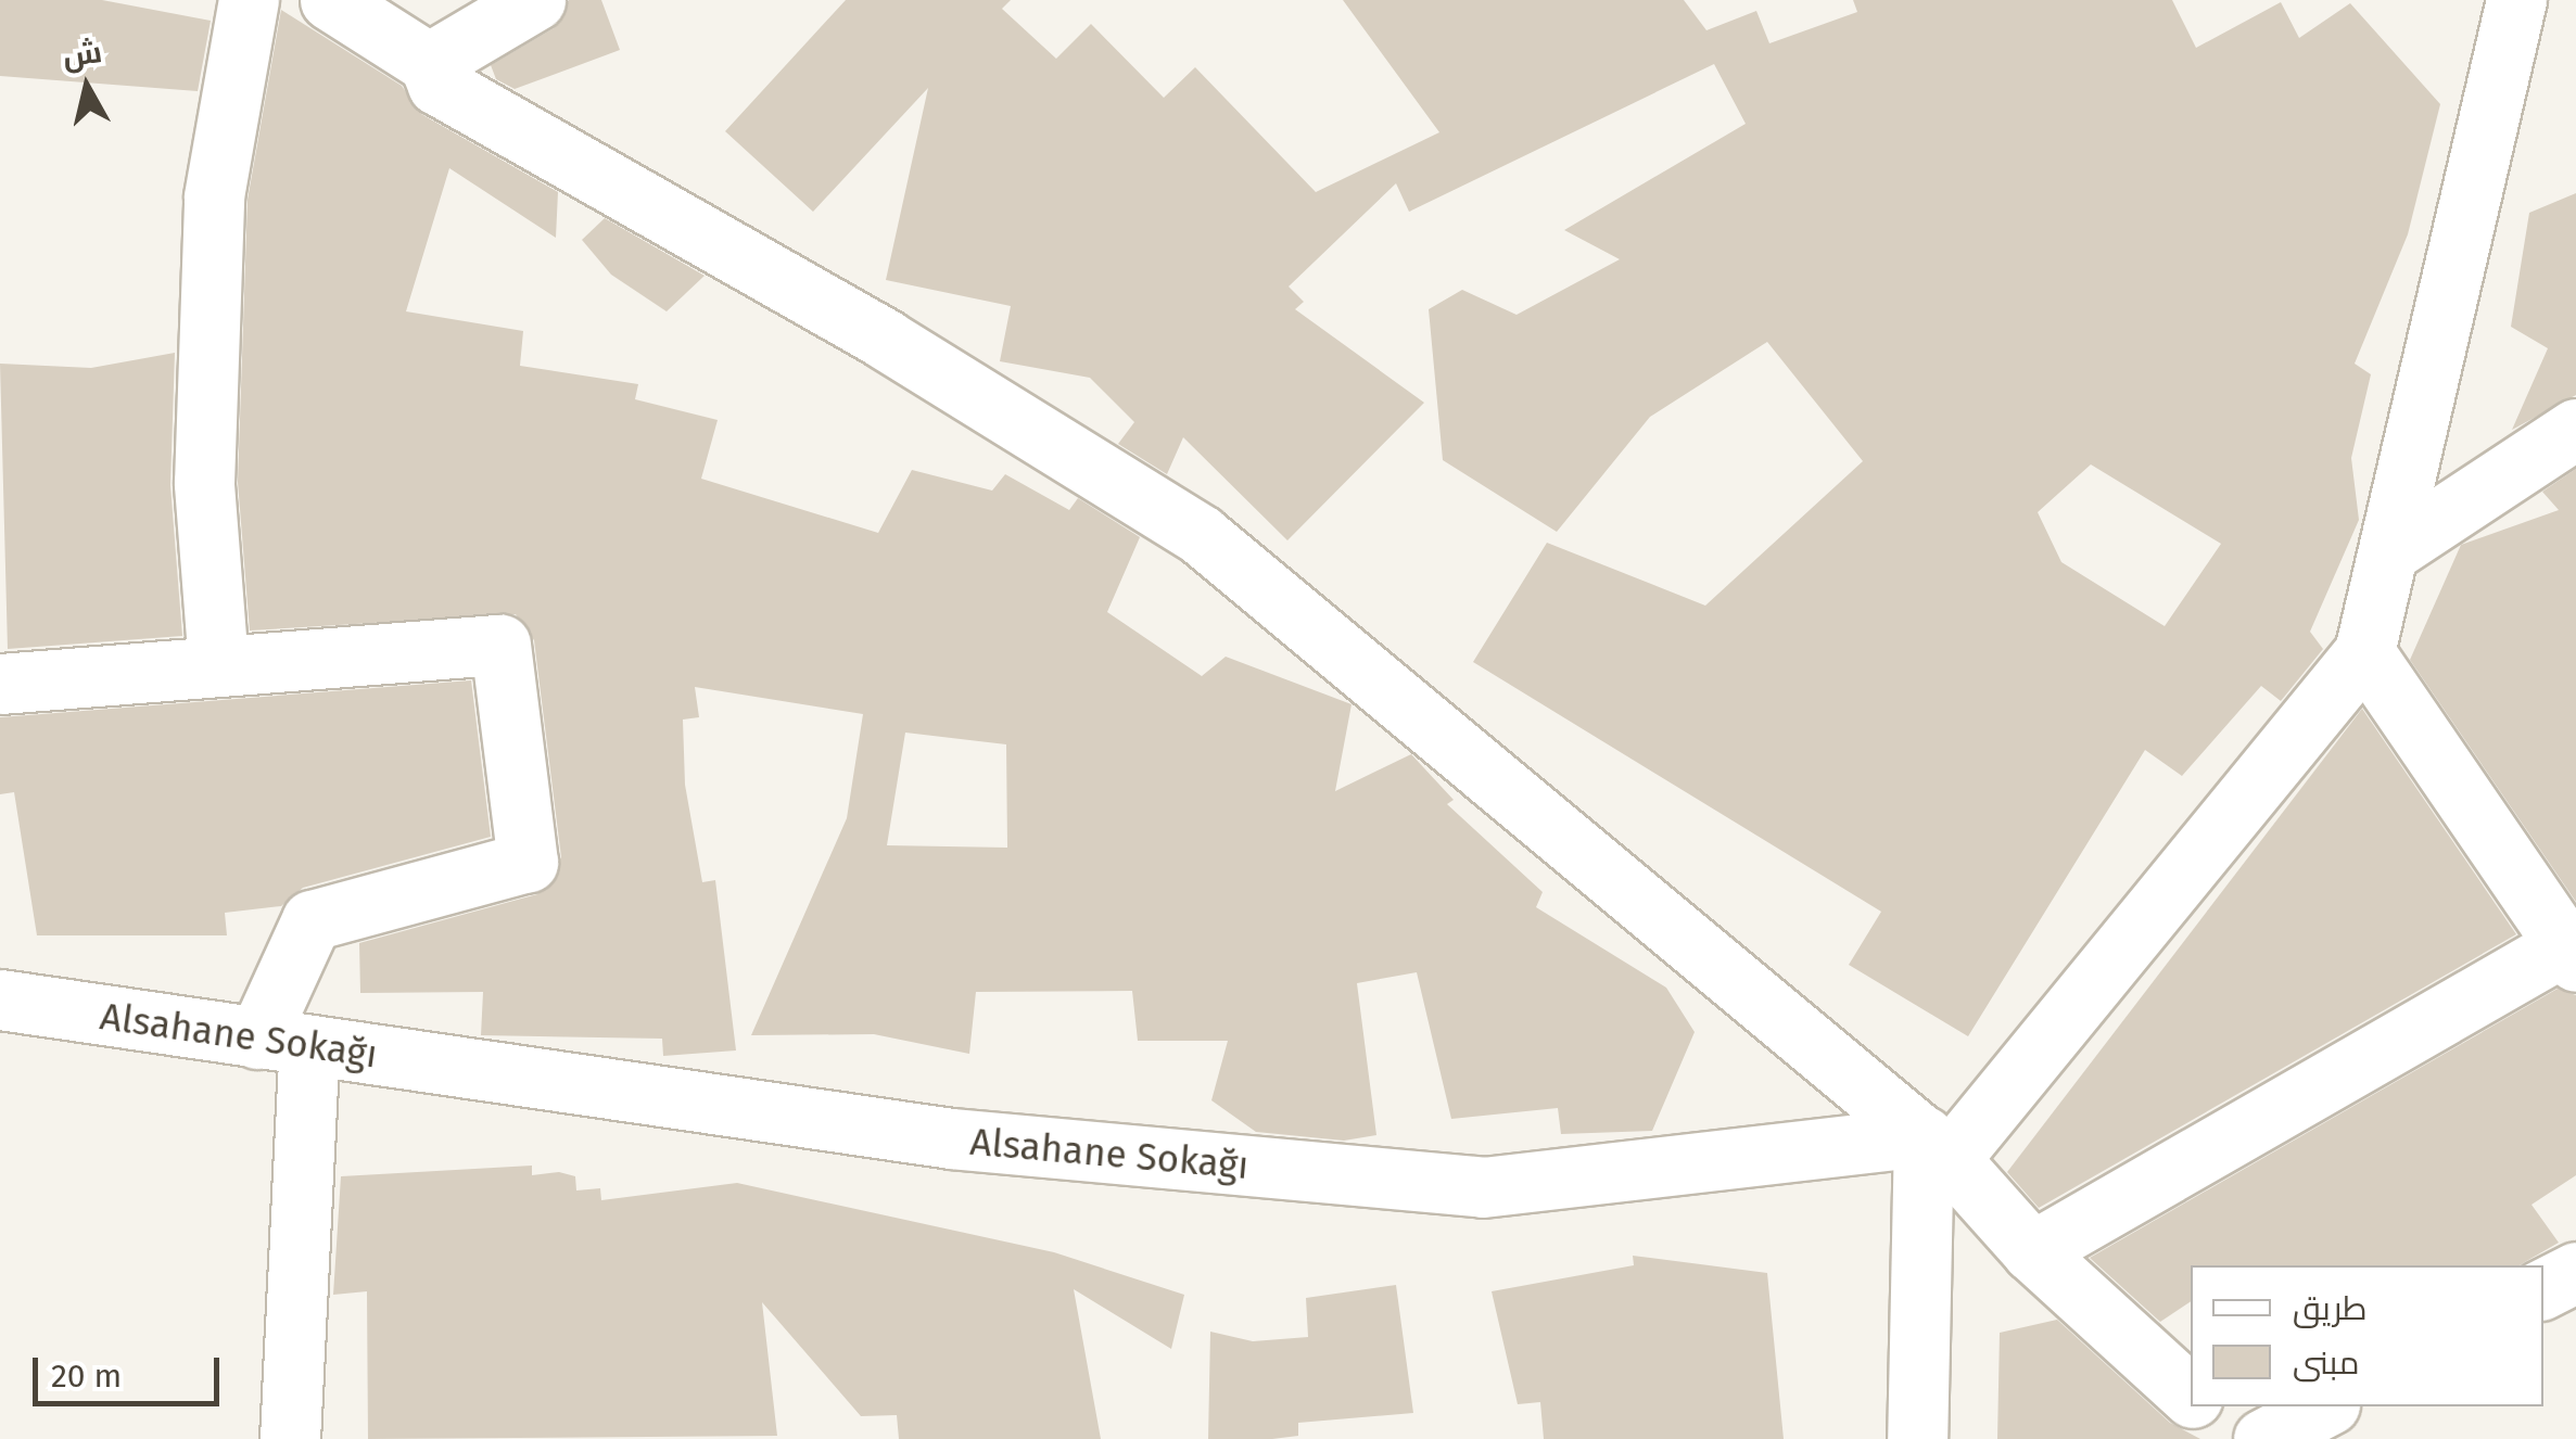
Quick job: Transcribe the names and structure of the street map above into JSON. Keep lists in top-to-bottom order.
{
  "streets": {
    "street": ["Alsahane Sokağı"]
  },
  "legend": ["طريق", "مبنى"],
  "scale_bar": "20 m",
  "north": "top"
}
